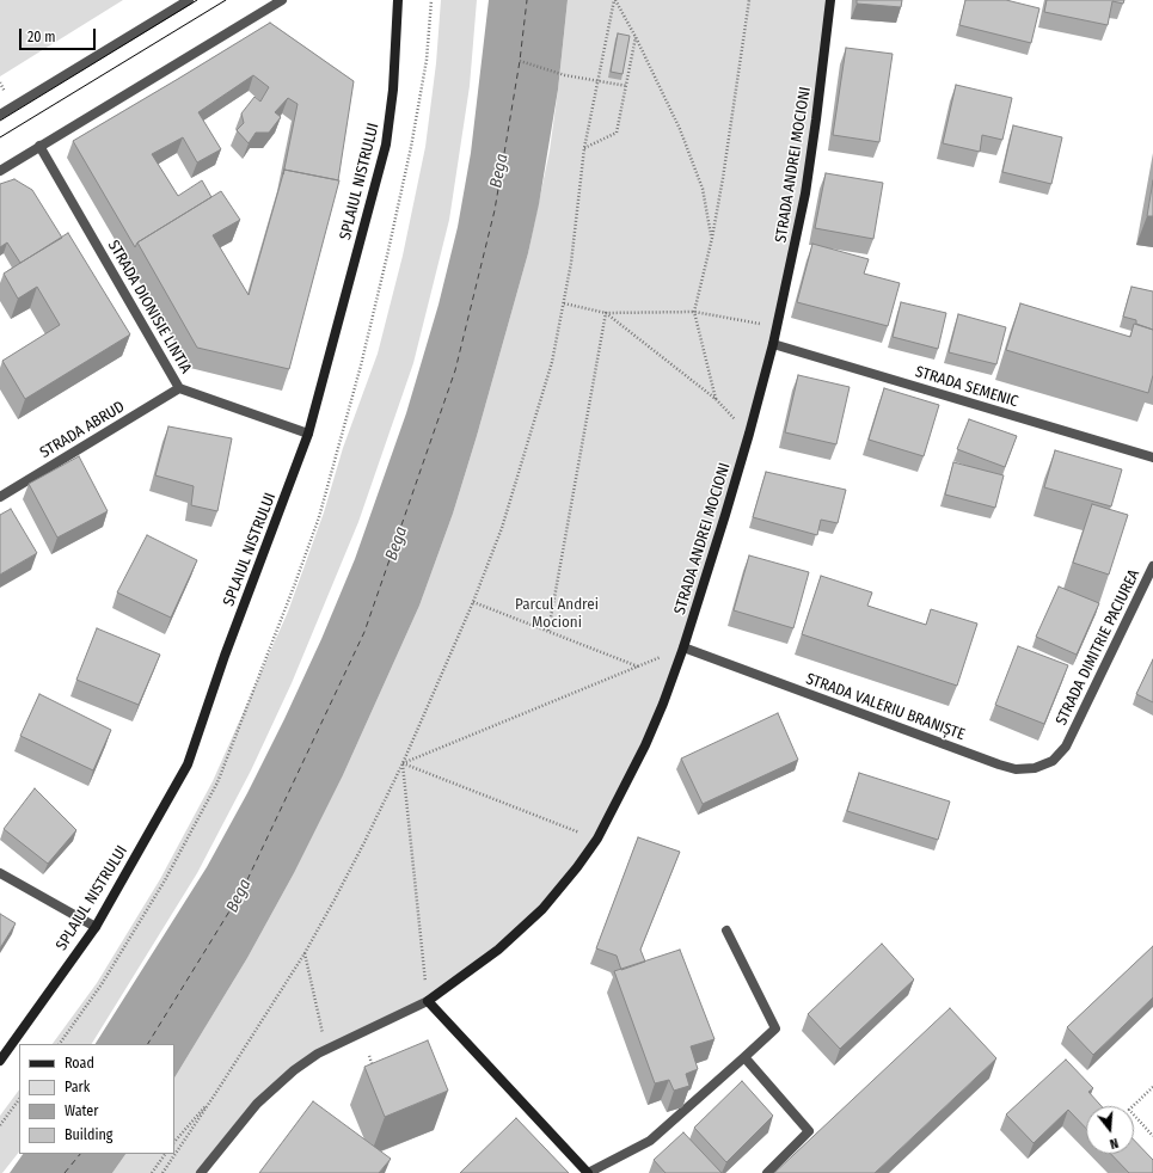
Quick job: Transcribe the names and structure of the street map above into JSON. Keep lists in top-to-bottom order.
{
  "streets": {
    "street": [
      "STRADA ANDREI MOCIONI",
      "SPLAIUL NISTRULUI",
      "STRADA DIONISIE LINTIA",
      "STRADA SEMENIC",
      "STRADA ABRUD",
      "STRADA DIMITRIE PACIUREA",
      "STRADA VALERIU BRANIȘTE"
    ]
  },
  "crossings": [
    ["STRADA ANDREI MOCIONI", "STRADA SEMENIC"],
    ["STRADA ANDREI MOCIONI", "STRADA VALERIU BRANIȘTE"],
    ["SPLAIUL NISTRULUI", "STRADA DIONISIE LINTIA"],
    ["STRADA DIONISIE LINTIA", "STRADA ABRUD"],
    ["STRADA DIMITRIE PACIUREA", "STRADA VALERIU BRANIȘTE"]
  ],
  "water": ["Bega"],
  "parks": ["Parcul Andrei Mocioni"],
  "legend": [
    "Road",
    "Park",
    "Water",
    "Building"
  ],
  "scale_bar": "20 m",
  "north": "bottom"
}
